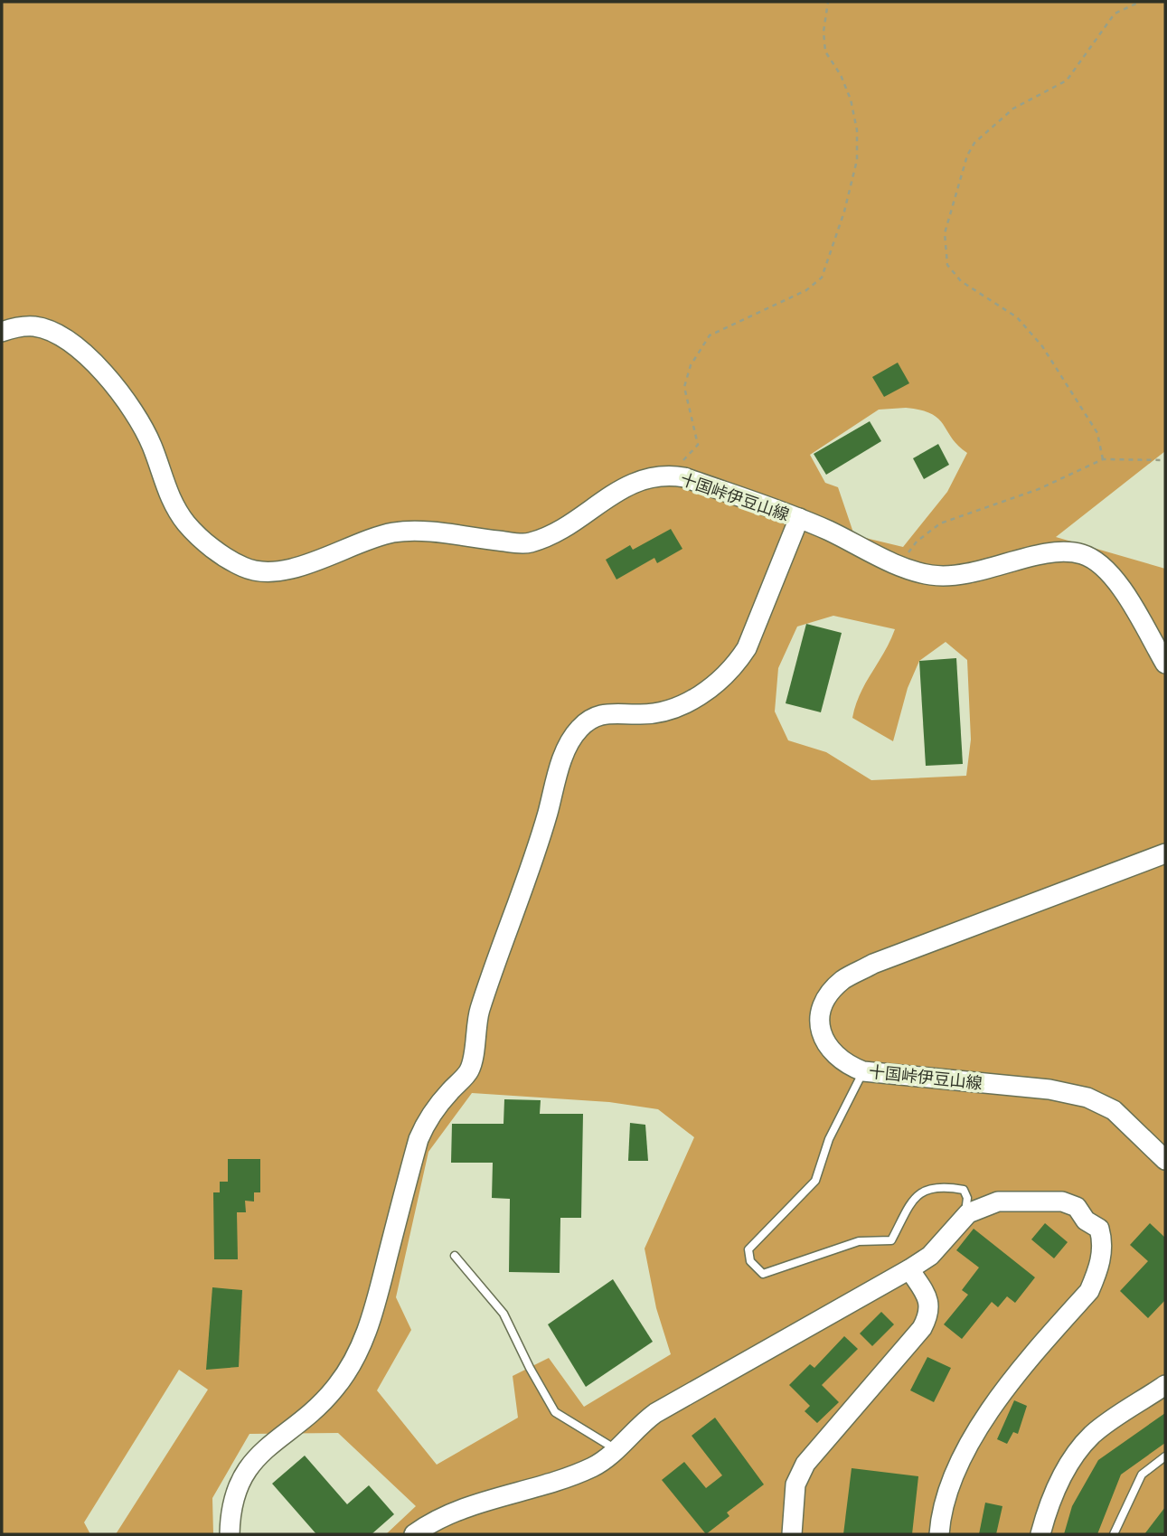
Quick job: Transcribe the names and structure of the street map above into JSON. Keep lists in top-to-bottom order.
{
  "streets": {
    "street": ["十国峠伊豆山線"]
  }
}
